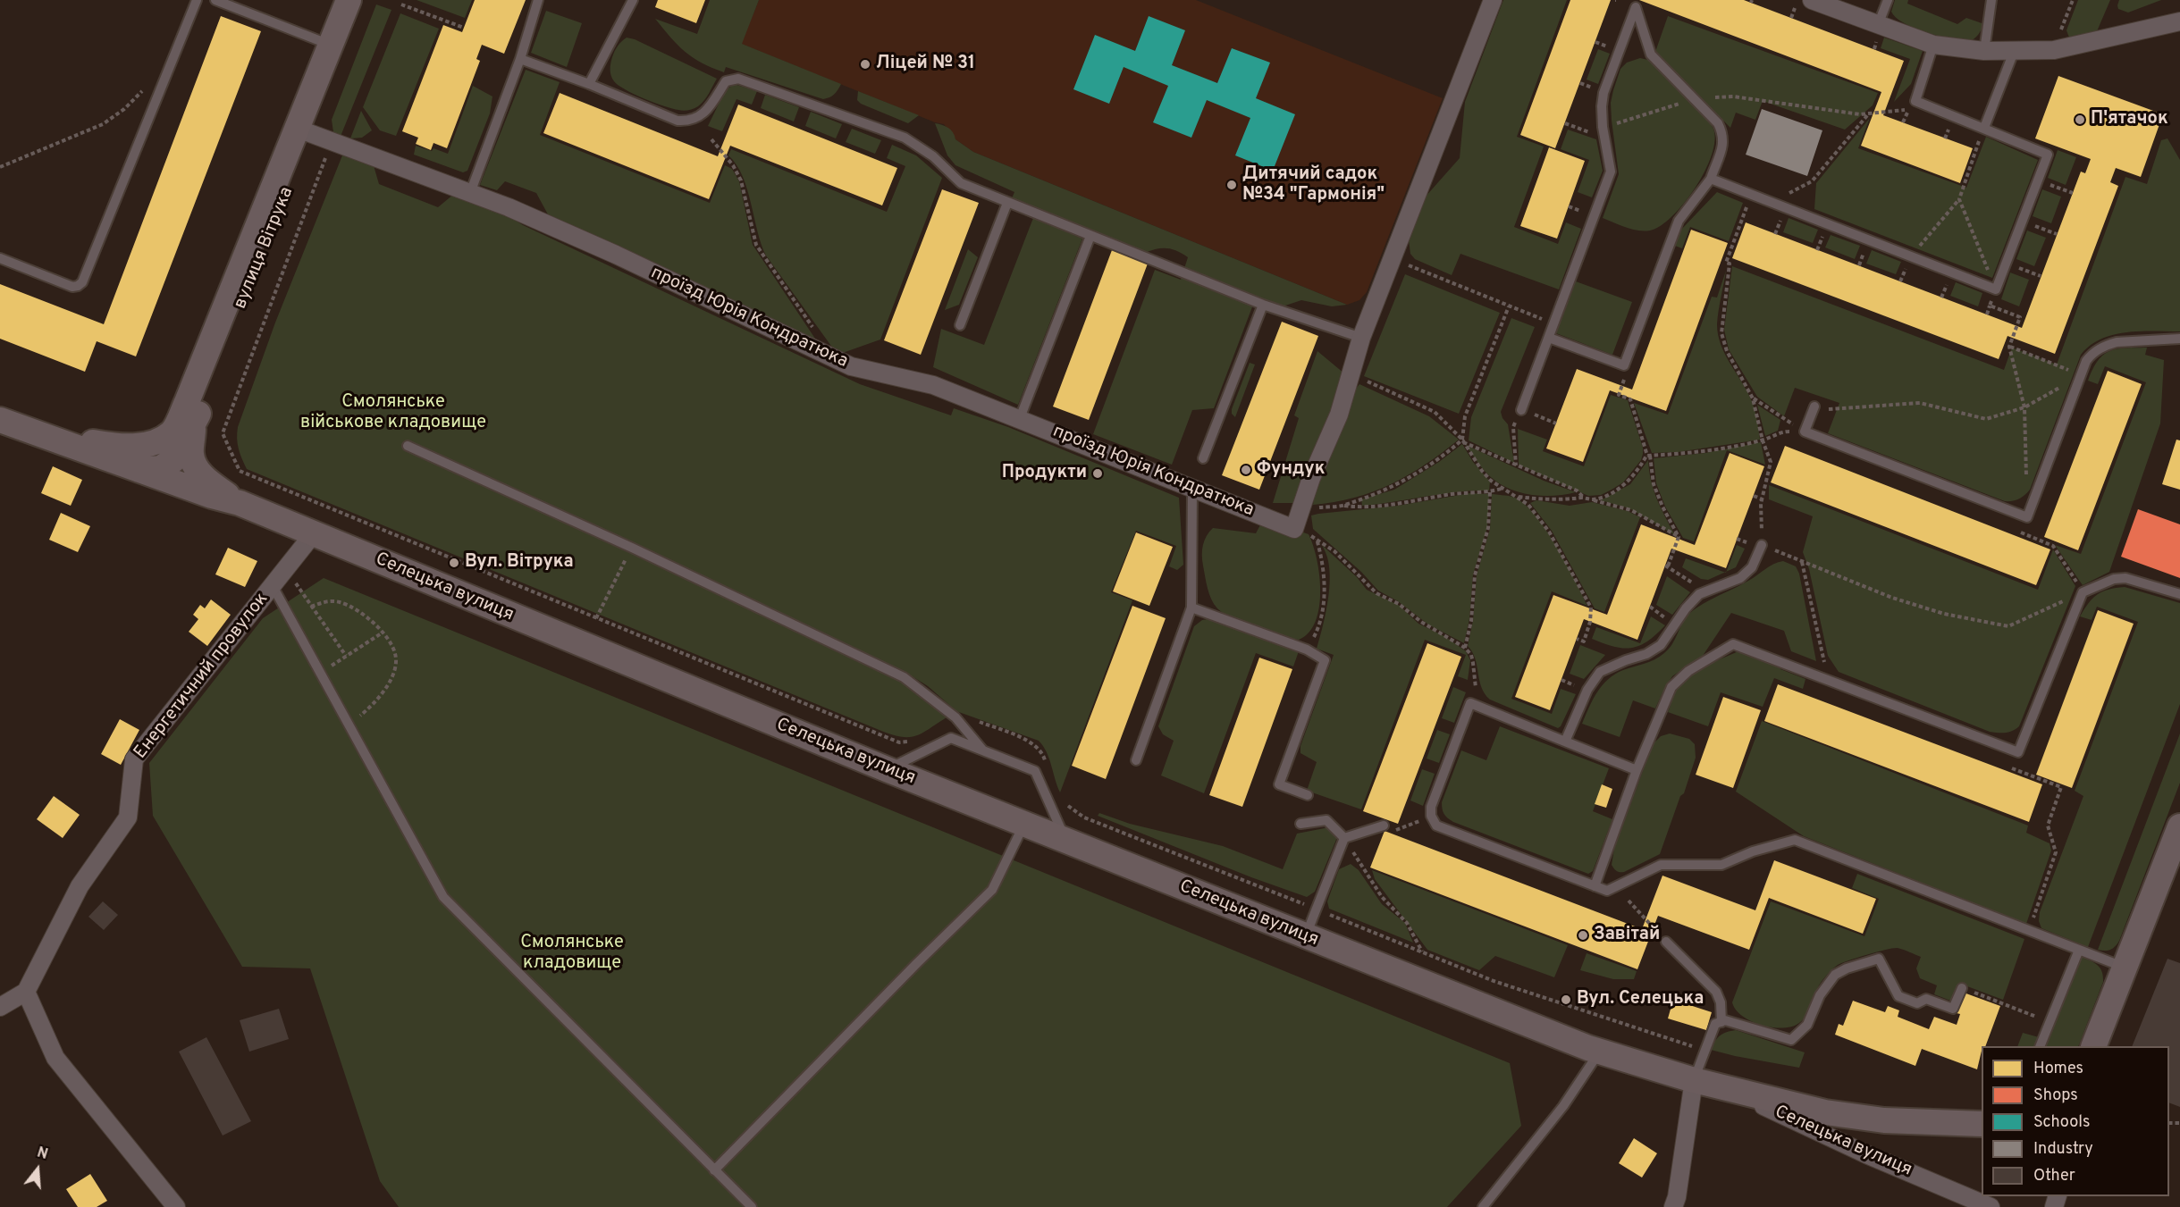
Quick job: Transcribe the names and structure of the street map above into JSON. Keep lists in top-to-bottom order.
{
  "streets": {
    "street": [
      "вулиця Вітрука",
      "проїзд Юрія Кондратюка",
      "Селецька вулиця",
      "Енергетичний провулок"
    ]
  },
  "crossings": [
    ["вулиця Вітрука", "проїзд Юрія Кондратюка"],
    ["вулиця Вітрука", "Селецька вулиця"],
    ["Селецька вулиця", "Енергетичний провулок"]
  ],
  "parks": ["Смолянське військове кладовище", "Смолянське кладовище"],
  "places": [
    "Ліцей № 31",
    "П'ятачок",
    "Дитячий садок №34 \"Гармонія\"",
    "Фундук",
    "Продукти",
    "Вул. Вітрука",
    "Завітай",
    "Вул. Селецька"
  ],
  "legend": [
    "Homes",
    "Shops",
    "Schools",
    "Industry",
    "Other"
  ],
  "north": "top"
}
